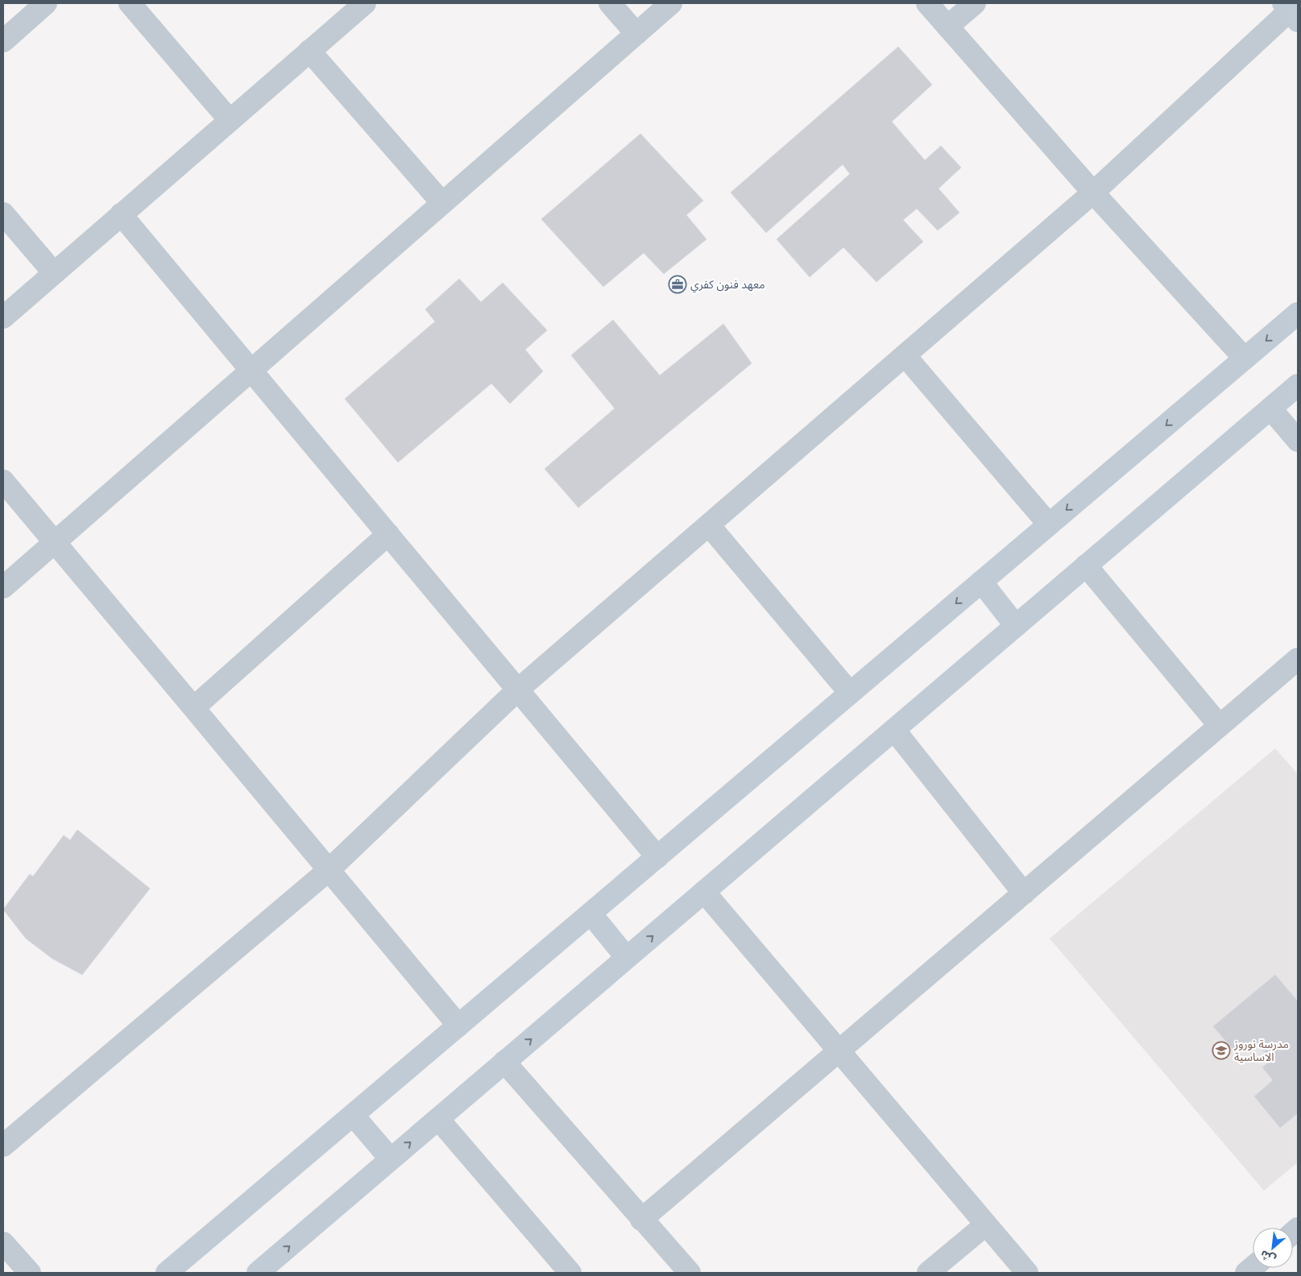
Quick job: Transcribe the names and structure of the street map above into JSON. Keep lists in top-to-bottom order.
{
  "places": {
    "office": ["معهد فنون كفري"],
    "school or university": ["مدرسة نوروز الاساسية"]
  },
  "north": "bottom left"
}
